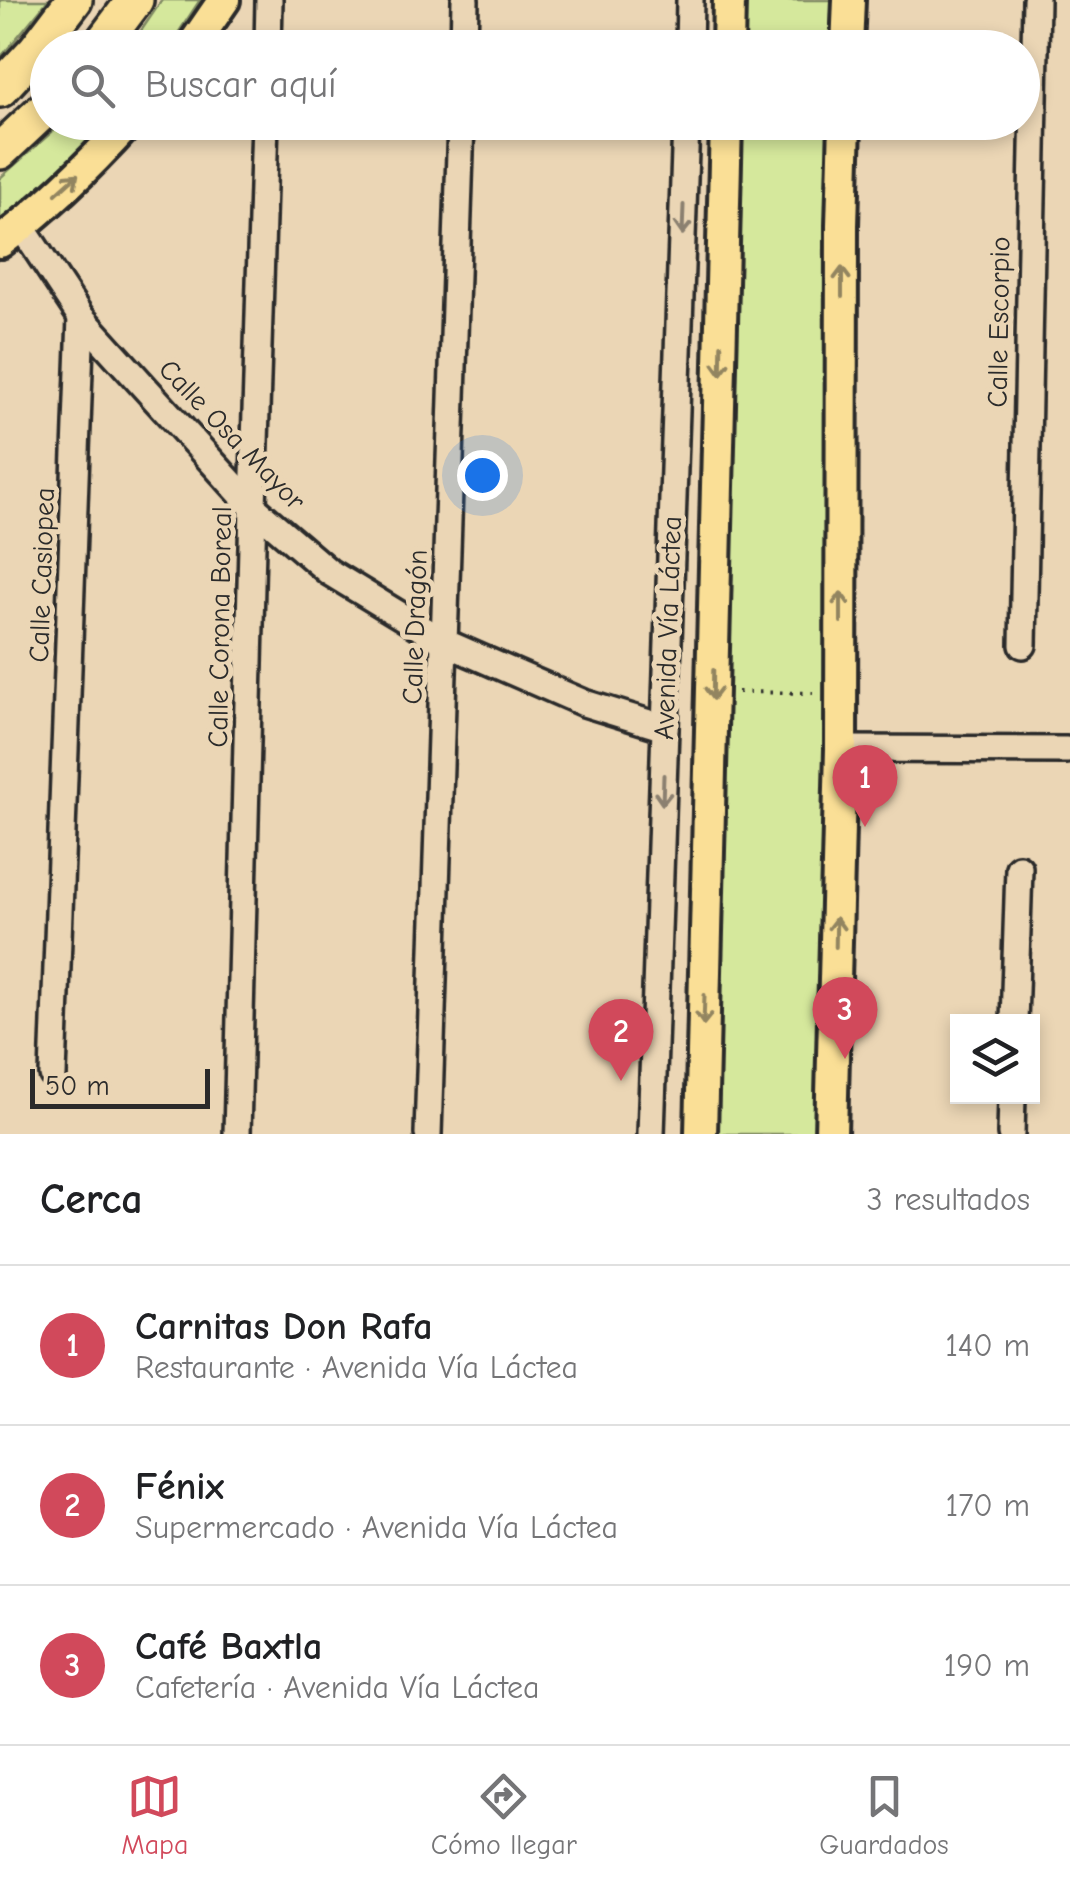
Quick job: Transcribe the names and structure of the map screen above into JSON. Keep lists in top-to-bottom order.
{
  "streets": {
    "main road": ["Avenida Vía Láctea"],
    "street": [
      "Calle Escorpio",
      "Calle Osa Mayor",
      "Calle Casiopea",
      "Calle Corona Boreal",
      "Calle Dragón"
    ]
  },
  "crossings": [
    ["Calle Osa Mayor", "Calle Casiopea"],
    ["Calle Osa Mayor", "Calle Corona Boreal"],
    ["Calle Osa Mayor", "Calle Dragón"],
    ["Calle Osa Mayor", "Avenida Vía Láctea"]
  ],
  "one_way": ["Avenida Vía Láctea"],
  "scale_bar": "50 m",
  "page": {
    "search": "Buscar aquí",
    "pins": ["1", "3", "2"],
    "scale": "50 m",
    "heading": ["Cerca", "3 resultados"],
    "list": [
      {
        "mark": "1",
        "name": "Carnitas Don Rafa",
        "note": "Restaurante · Avenida Vía Láctea",
        "value": "140 m"
      },
      {
        "mark": "2",
        "name": "Fénix",
        "note": "Supermercado · Avenida Vía Láctea",
        "value": "170 m"
      },
      {
        "mark": "3",
        "name": "Café Baxtla",
        "note": "Cafetería · Avenida Vía Láctea",
        "value": "190 m"
      }
    ],
    "nav": ["Mapa", "Cómo llegar", "Guardados"]
  }
}
